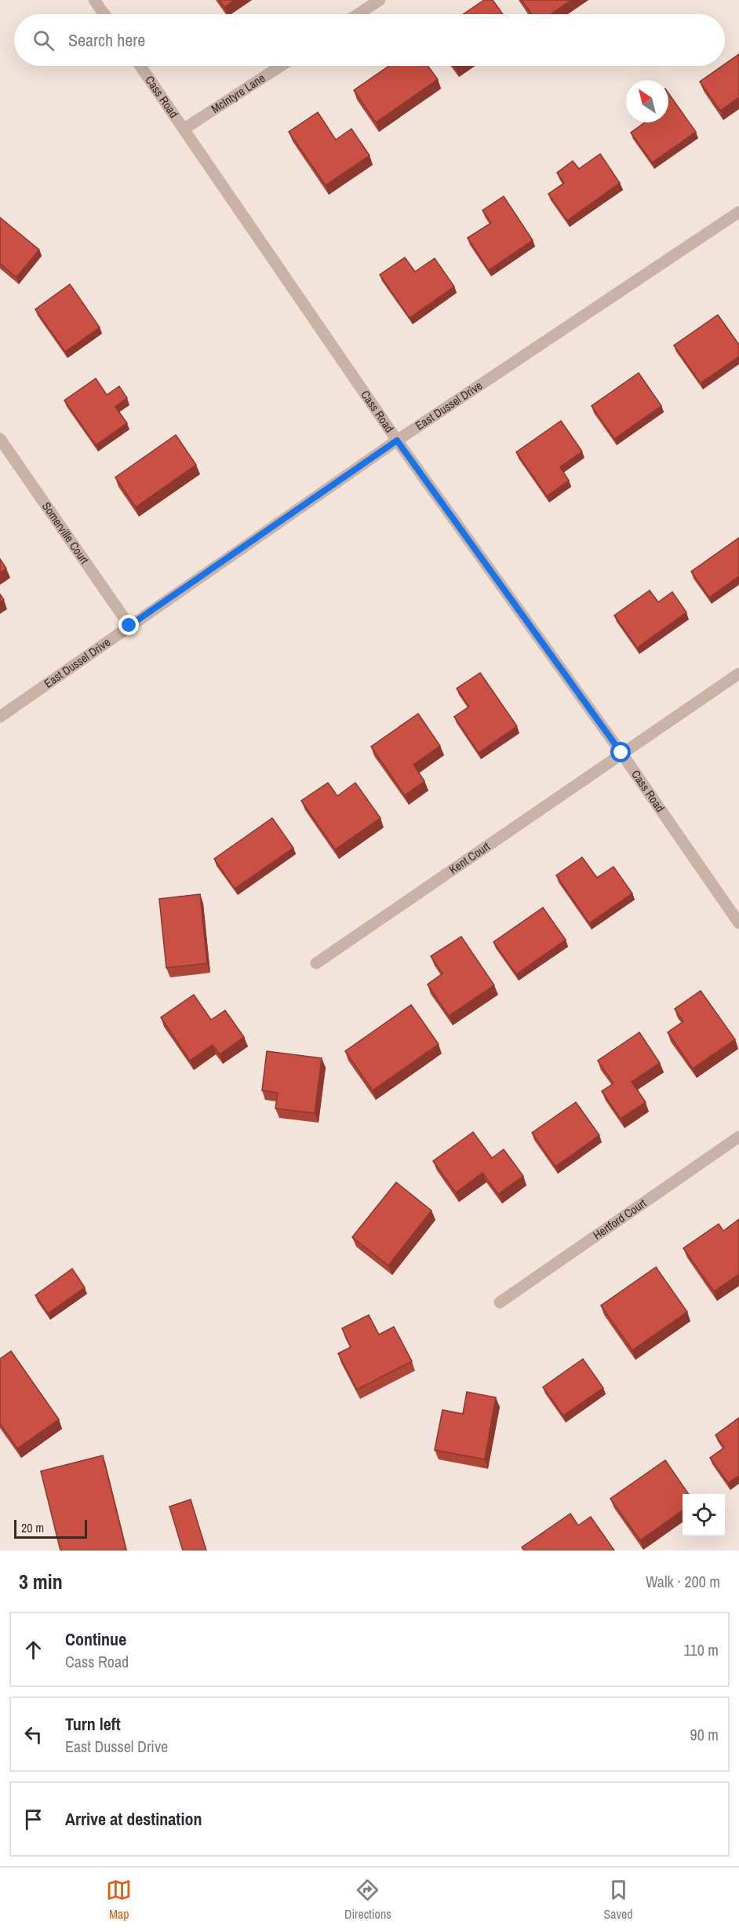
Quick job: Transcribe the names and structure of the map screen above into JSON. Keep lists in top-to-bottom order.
{
  "streets": {
    "street": [
      "McIntyre Lane",
      "Cass Road",
      "East Dussel Drive",
      "Somerville Court",
      "Kent Court",
      "Hertford Court"
    ]
  },
  "crossings": [
    ["McIntyre Lane", "Cass Road"],
    ["Cass Road", "East Dussel Drive"],
    ["Cass Road", "Kent Court"],
    ["East Dussel Drive", "Somerville Court"]
  ],
  "scale_bar": "20 m",
  "north": "top left",
  "page": {
    "search": "Search here",
    "scale": "20 m",
    "heading": ["3 min", "Walk · 200 m"],
    "list": [
      ["Continue", "Cass Road", "110 m"],
      ["Turn left", "East Dussel Drive", "90 m"],
      "Arrive at destination"
    ],
    "nav": ["Map", "Directions", "Saved"]
  }
}
